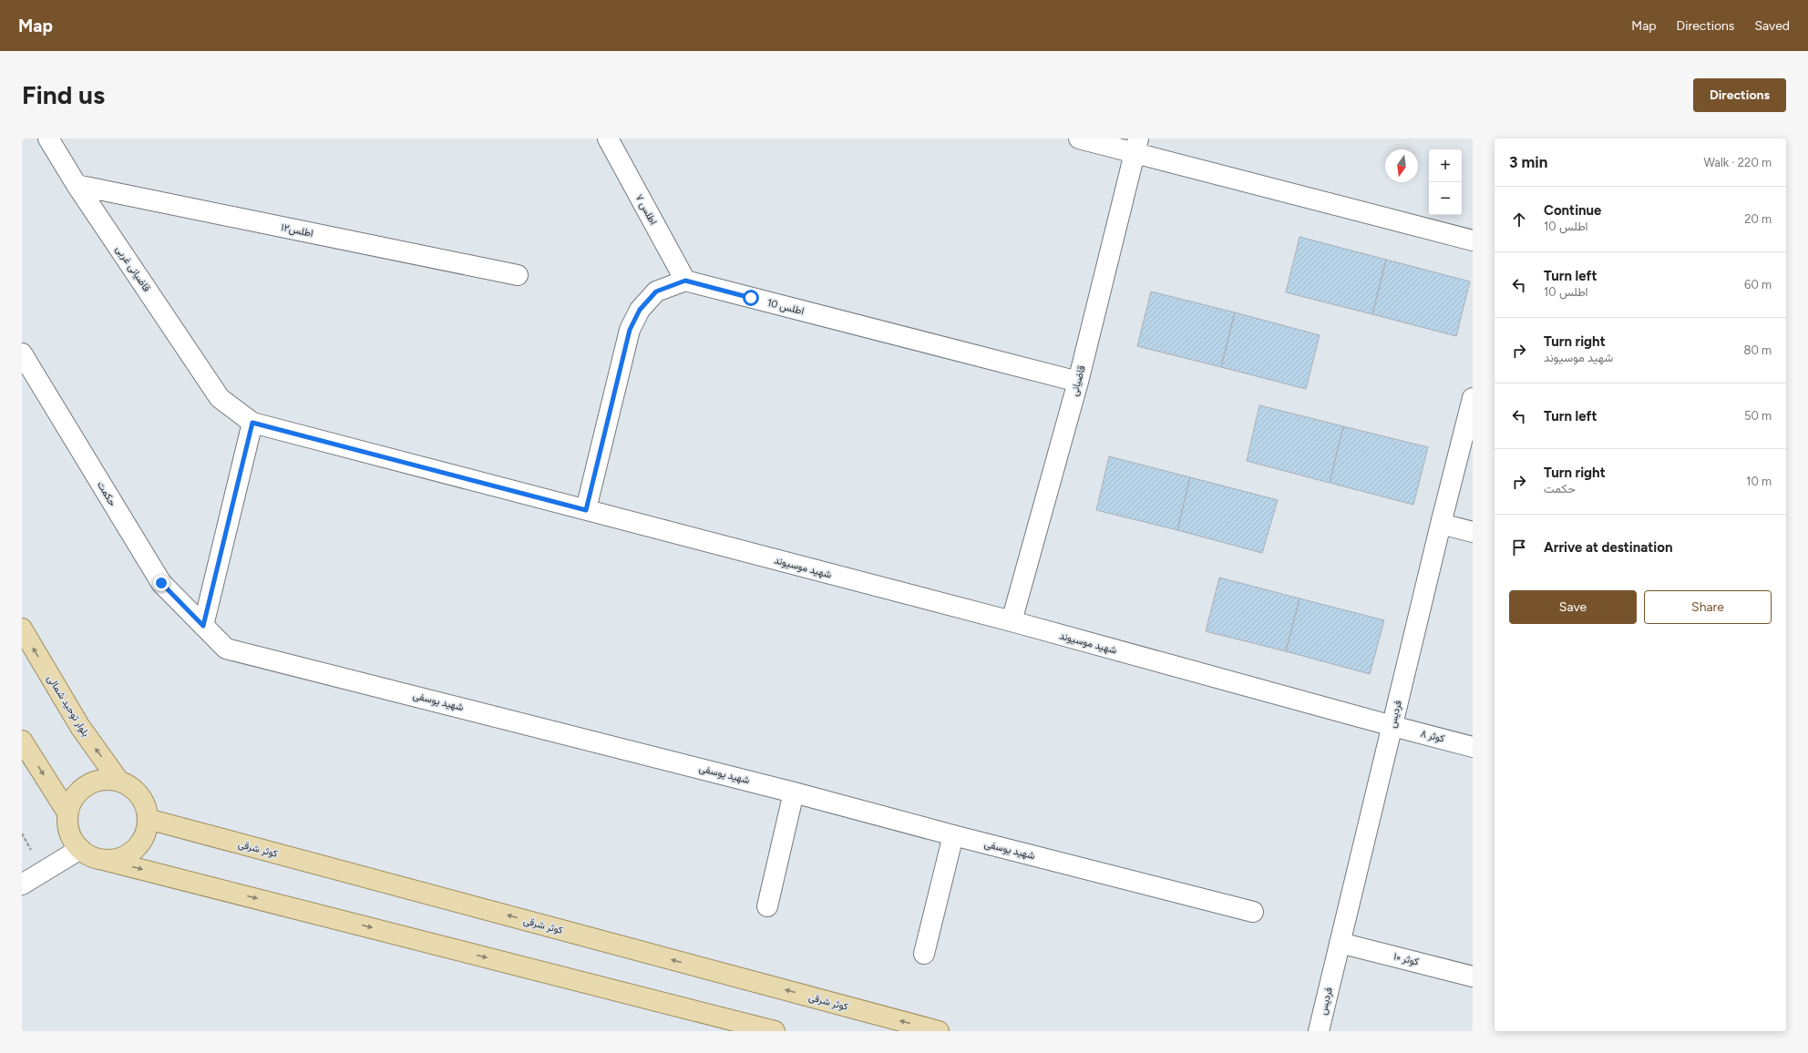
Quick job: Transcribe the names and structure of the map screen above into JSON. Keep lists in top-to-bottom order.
{
  "streets": {
    "main road": ["بلوار توحید شمالی", "کوثر شرقی"],
    "street": [
      "اطلس ۷",
      "اطلس۱۲",
      "قاضیانی غربی",
      "اطلس 10",
      "قاضیانی",
      "حکمت",
      "شهید موسیوند",
      "شهید یوسفی",
      "فردیس",
      "کوثر ۸",
      "کوثر ۱۰"
    ]
  },
  "crossings": [
    ["اطلس ۷", "اطلس 10"],
    ["اطلس۱۲", "قاضیانی غربی"],
    ["قاضیانی غربی", "شهید موسیوند"],
    ["اطلس 10", "قاضیانی"],
    ["قاضیانی", "شهید موسیوند"],
    ["حکمت", "شهید یوسفی"],
    ["شهید موسیوند", "فردیس"],
    ["شهید موسیوند", "کوثر ۸"],
    ["بلوار توحید شمالی", "کوثر شرقی"],
    ["فردیس", "کوثر ۸"],
    ["فردیس", "کوثر ۱۰"]
  ],
  "north": "bottom",
  "page": {
    "header": "Map",
    "nav": ["Map", "Directions", "Saved"],
    "buttons": [
      "Directions",
      ["Save", "Share"]
    ],
    "title": "Find us",
    "heading": ["3 min", "Walk · 220 m"],
    "map_buttons": ["+", "−"],
    "list": [
      ["Continue", "اطلس 10", "20 m"],
      ["Turn left", "اطلس 10", "60 m"],
      ["Turn right", "شهید موسیوند", "80 m"],
      ["Turn left", "50 m"],
      ["Turn right", "حکمت", "10 m"],
      "Arrive at destination"
    ]
  }
}
